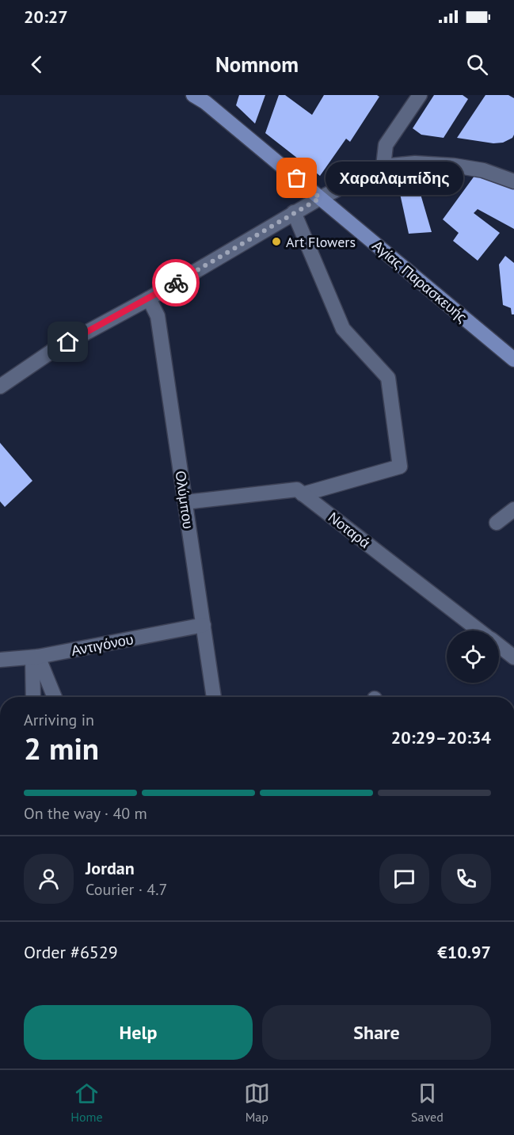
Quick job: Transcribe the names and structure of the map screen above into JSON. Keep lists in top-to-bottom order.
{
  "streets": {
    "main road": ["Αγίας Παρασκευής"],
    "street": ["Ολύμπου", "Νοταρά", "Αντιγόνου"]
  },
  "crossings": [
    ["Ολύμπου", "Αντιγόνου"]
  ],
  "places": ["Χαραλαμπίδης", "Art Flowers"],
  "page": {
    "status": "20:27",
    "header": "Nomnom",
    "bubble": "Χαραλαμπίδης",
    "heading": ["2 min", "Arriving in", "20:29–20:34"],
    "panel": [
      "Jordan",
      "Courier · 4.7",
      "Order #6529",
      "€10.97"
    ],
    "bar": "On the way · 40 m",
    "buttons": ["Help", "Share"],
    "tabs": ["Home", "Map", "Saved"]
  }
}
